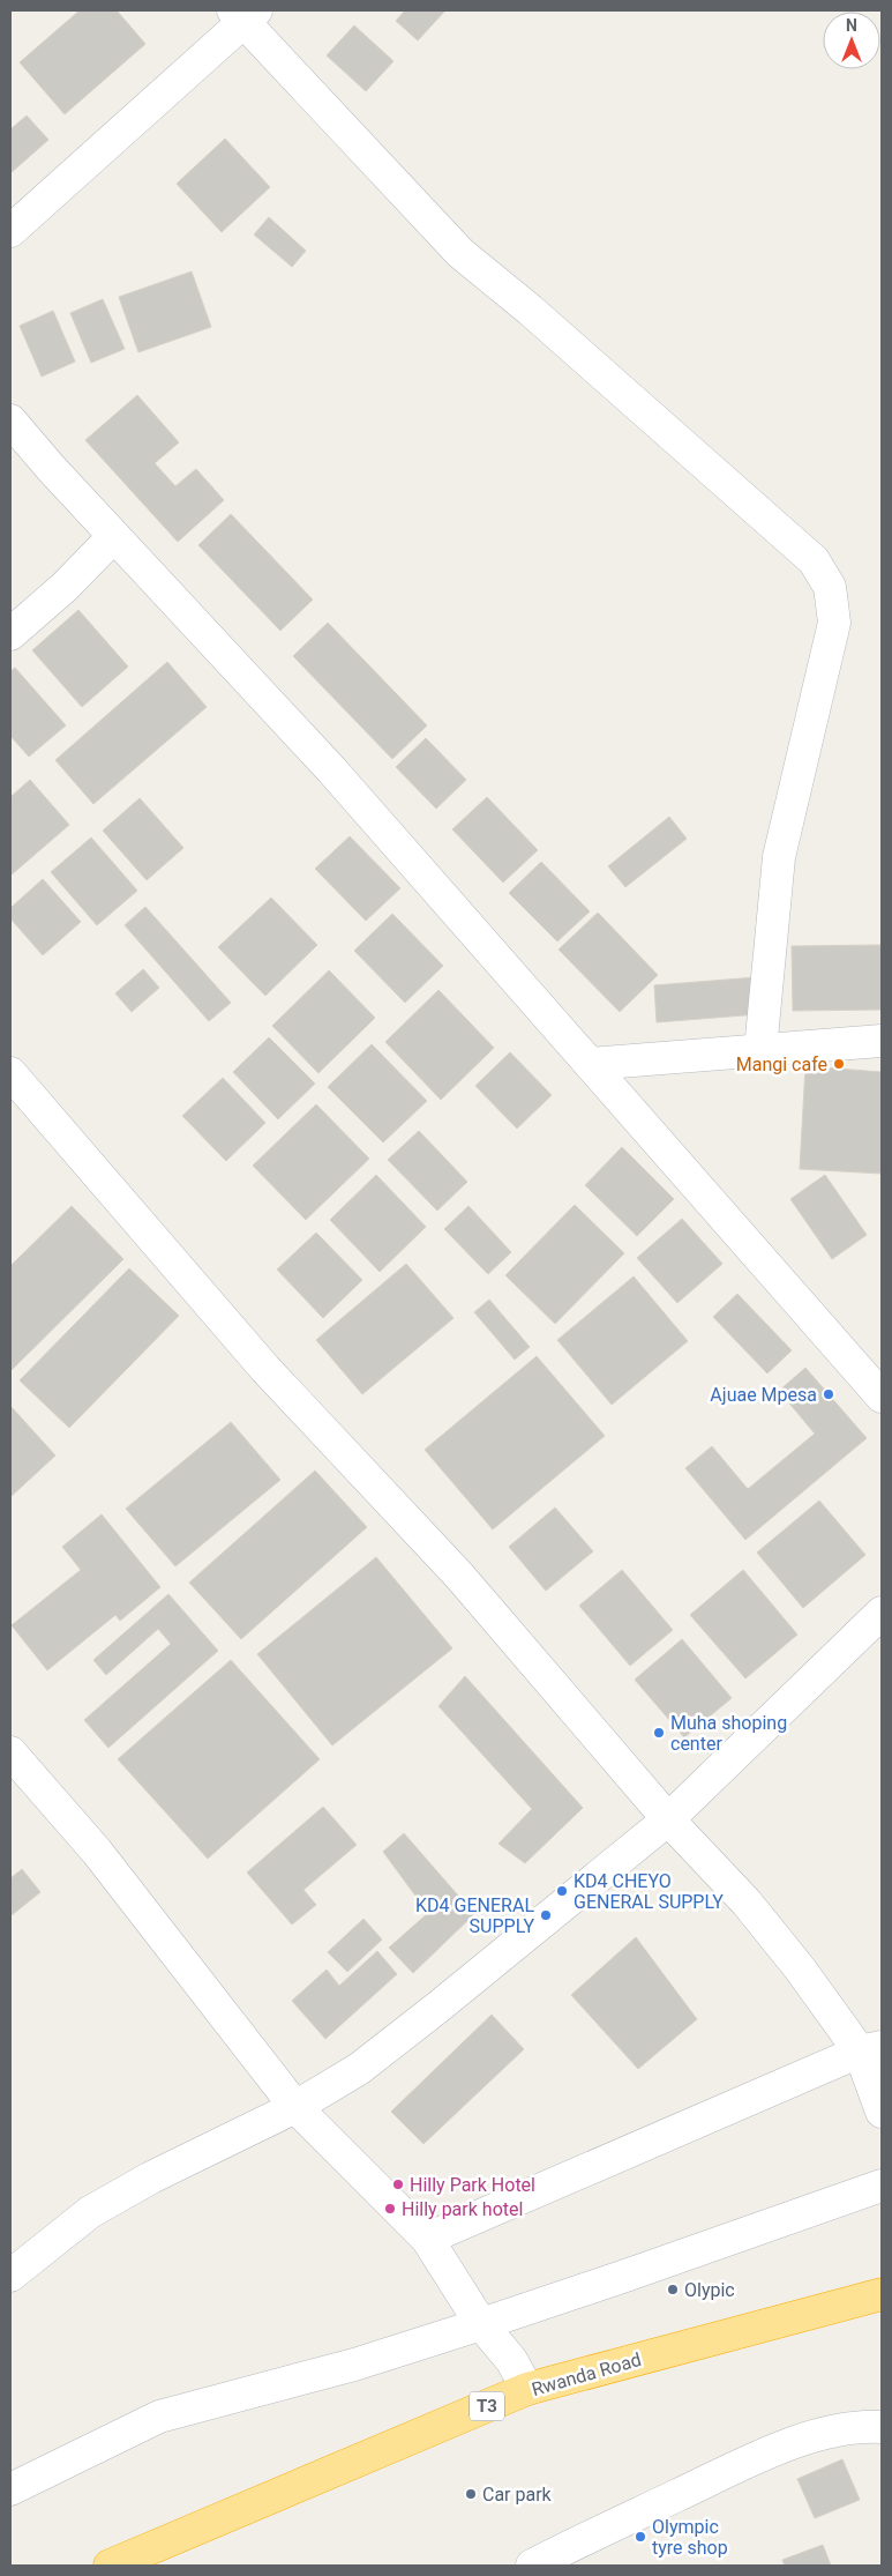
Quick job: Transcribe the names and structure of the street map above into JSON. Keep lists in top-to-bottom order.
{
  "streets": {
    "highway": ["Rwanda Road", "T3"]
  },
  "places": [
    "Mangi cafe",
    "Ajuae Mpesa",
    "Muha shoping center",
    "KD4 CHEYO GENERAL SUPPLY",
    "KD4 GENERAL SUPPLY",
    "Hilly Park Hotel",
    "Hilly park hotel",
    "Olypic",
    "Car park",
    "Olympic tyre shop"
  ],
  "north": "top"
}
